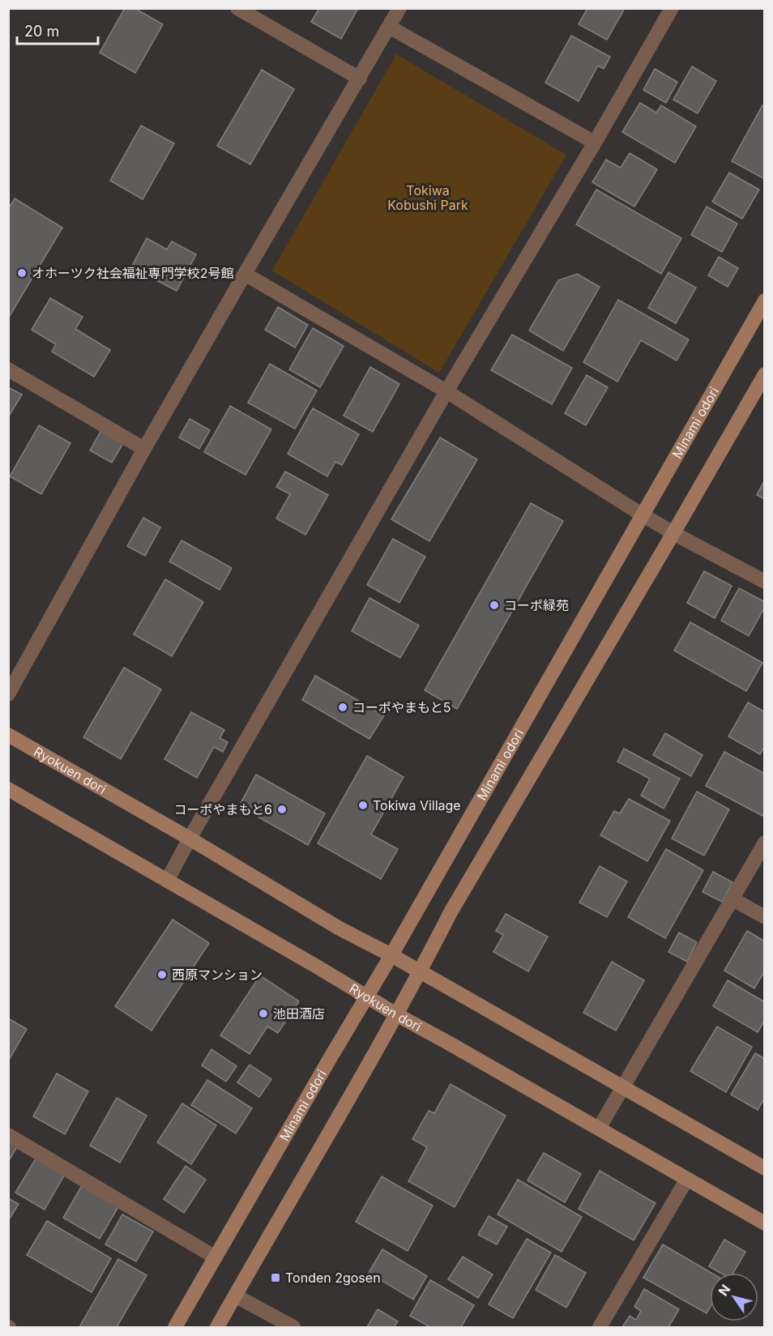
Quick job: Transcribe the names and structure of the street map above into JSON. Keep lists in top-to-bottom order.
{
  "streets": {
    "street": ["Minami odori", "Ryokuen dori"]
  },
  "crossings": [
    ["Minami odori", "Ryokuen dori"]
  ],
  "parks": ["Tokiwa Kobushi Park"],
  "places": {
    "other": [
      "オホーツク社会福祉専門学校2号館",
      "コーポ緑苑",
      "コーポやまもと5",
      "Tokiwa Village",
      "コーポやまもと6",
      "西原マンション",
      "池田酒店"
    ],
    "transit": ["Tonden 2gosen"]
  },
  "scale_bar": "20 m",
  "north": "top left"
}
